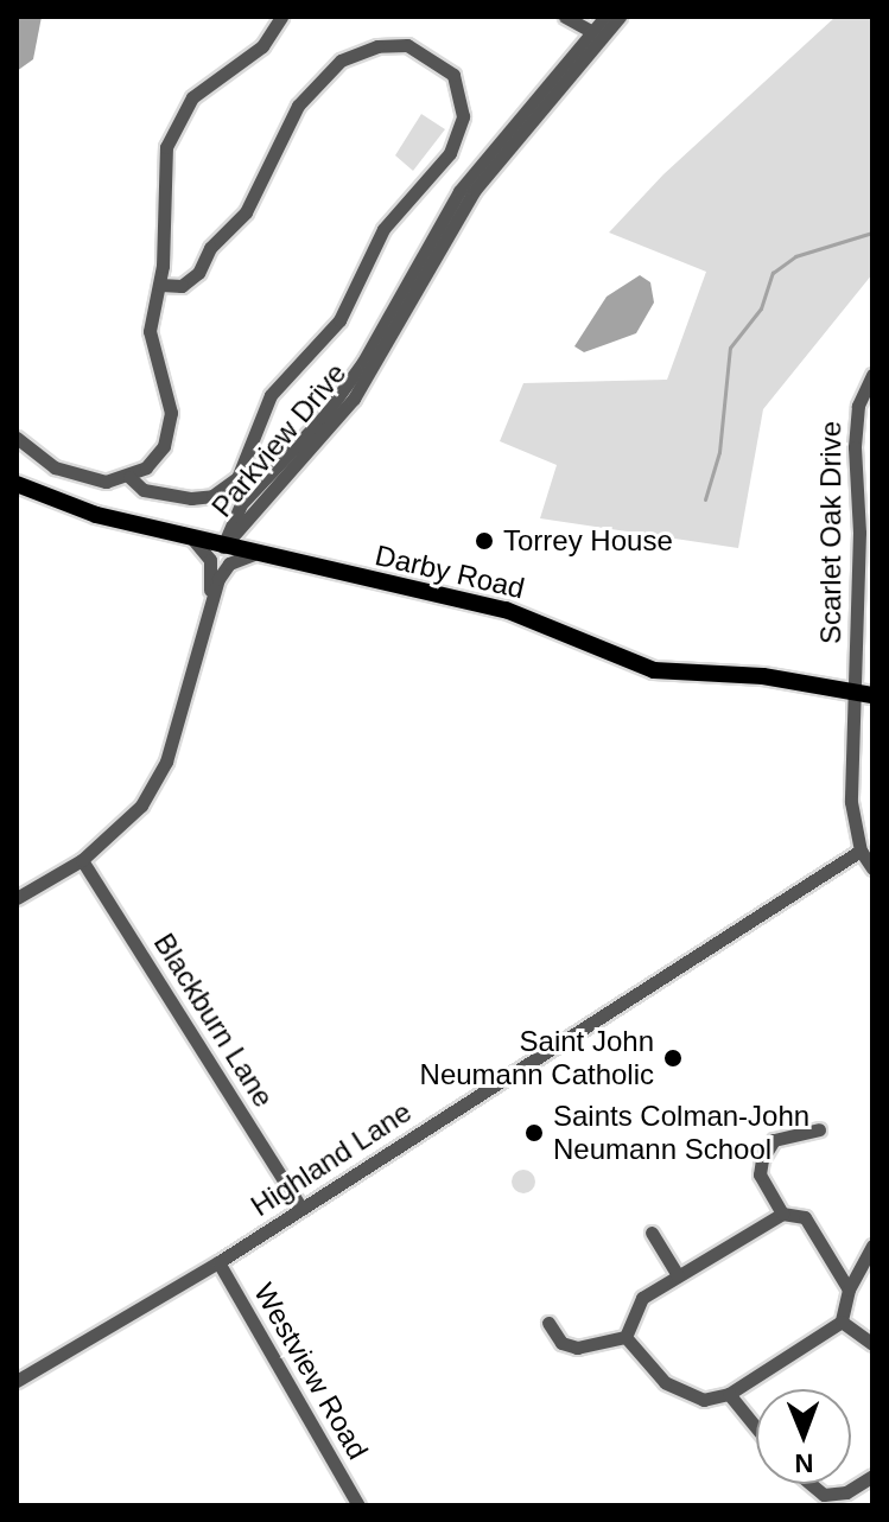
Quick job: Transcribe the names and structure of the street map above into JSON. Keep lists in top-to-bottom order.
{
  "streets": {
    "main road": ["Darby Road"],
    "street": [
      "Parkview Drive",
      "Scarlet Oak Drive",
      "Blackburn Lane",
      "Highland Lane",
      "Westview Road"
    ]
  },
  "crossings": [
    ["Parkview Drive", "Darby Road"],
    ["Scarlet Oak Drive", "Darby Road"],
    ["Scarlet Oak Drive", "Highland Lane"],
    ["Blackburn Lane", "Highland Lane"],
    ["Highland Lane", "Westview Road"]
  ],
  "places": ["Torrey House", "Saint John Neumann Catholic", "Saints Colman-John Neumann School"],
  "north": "bottom"
}
